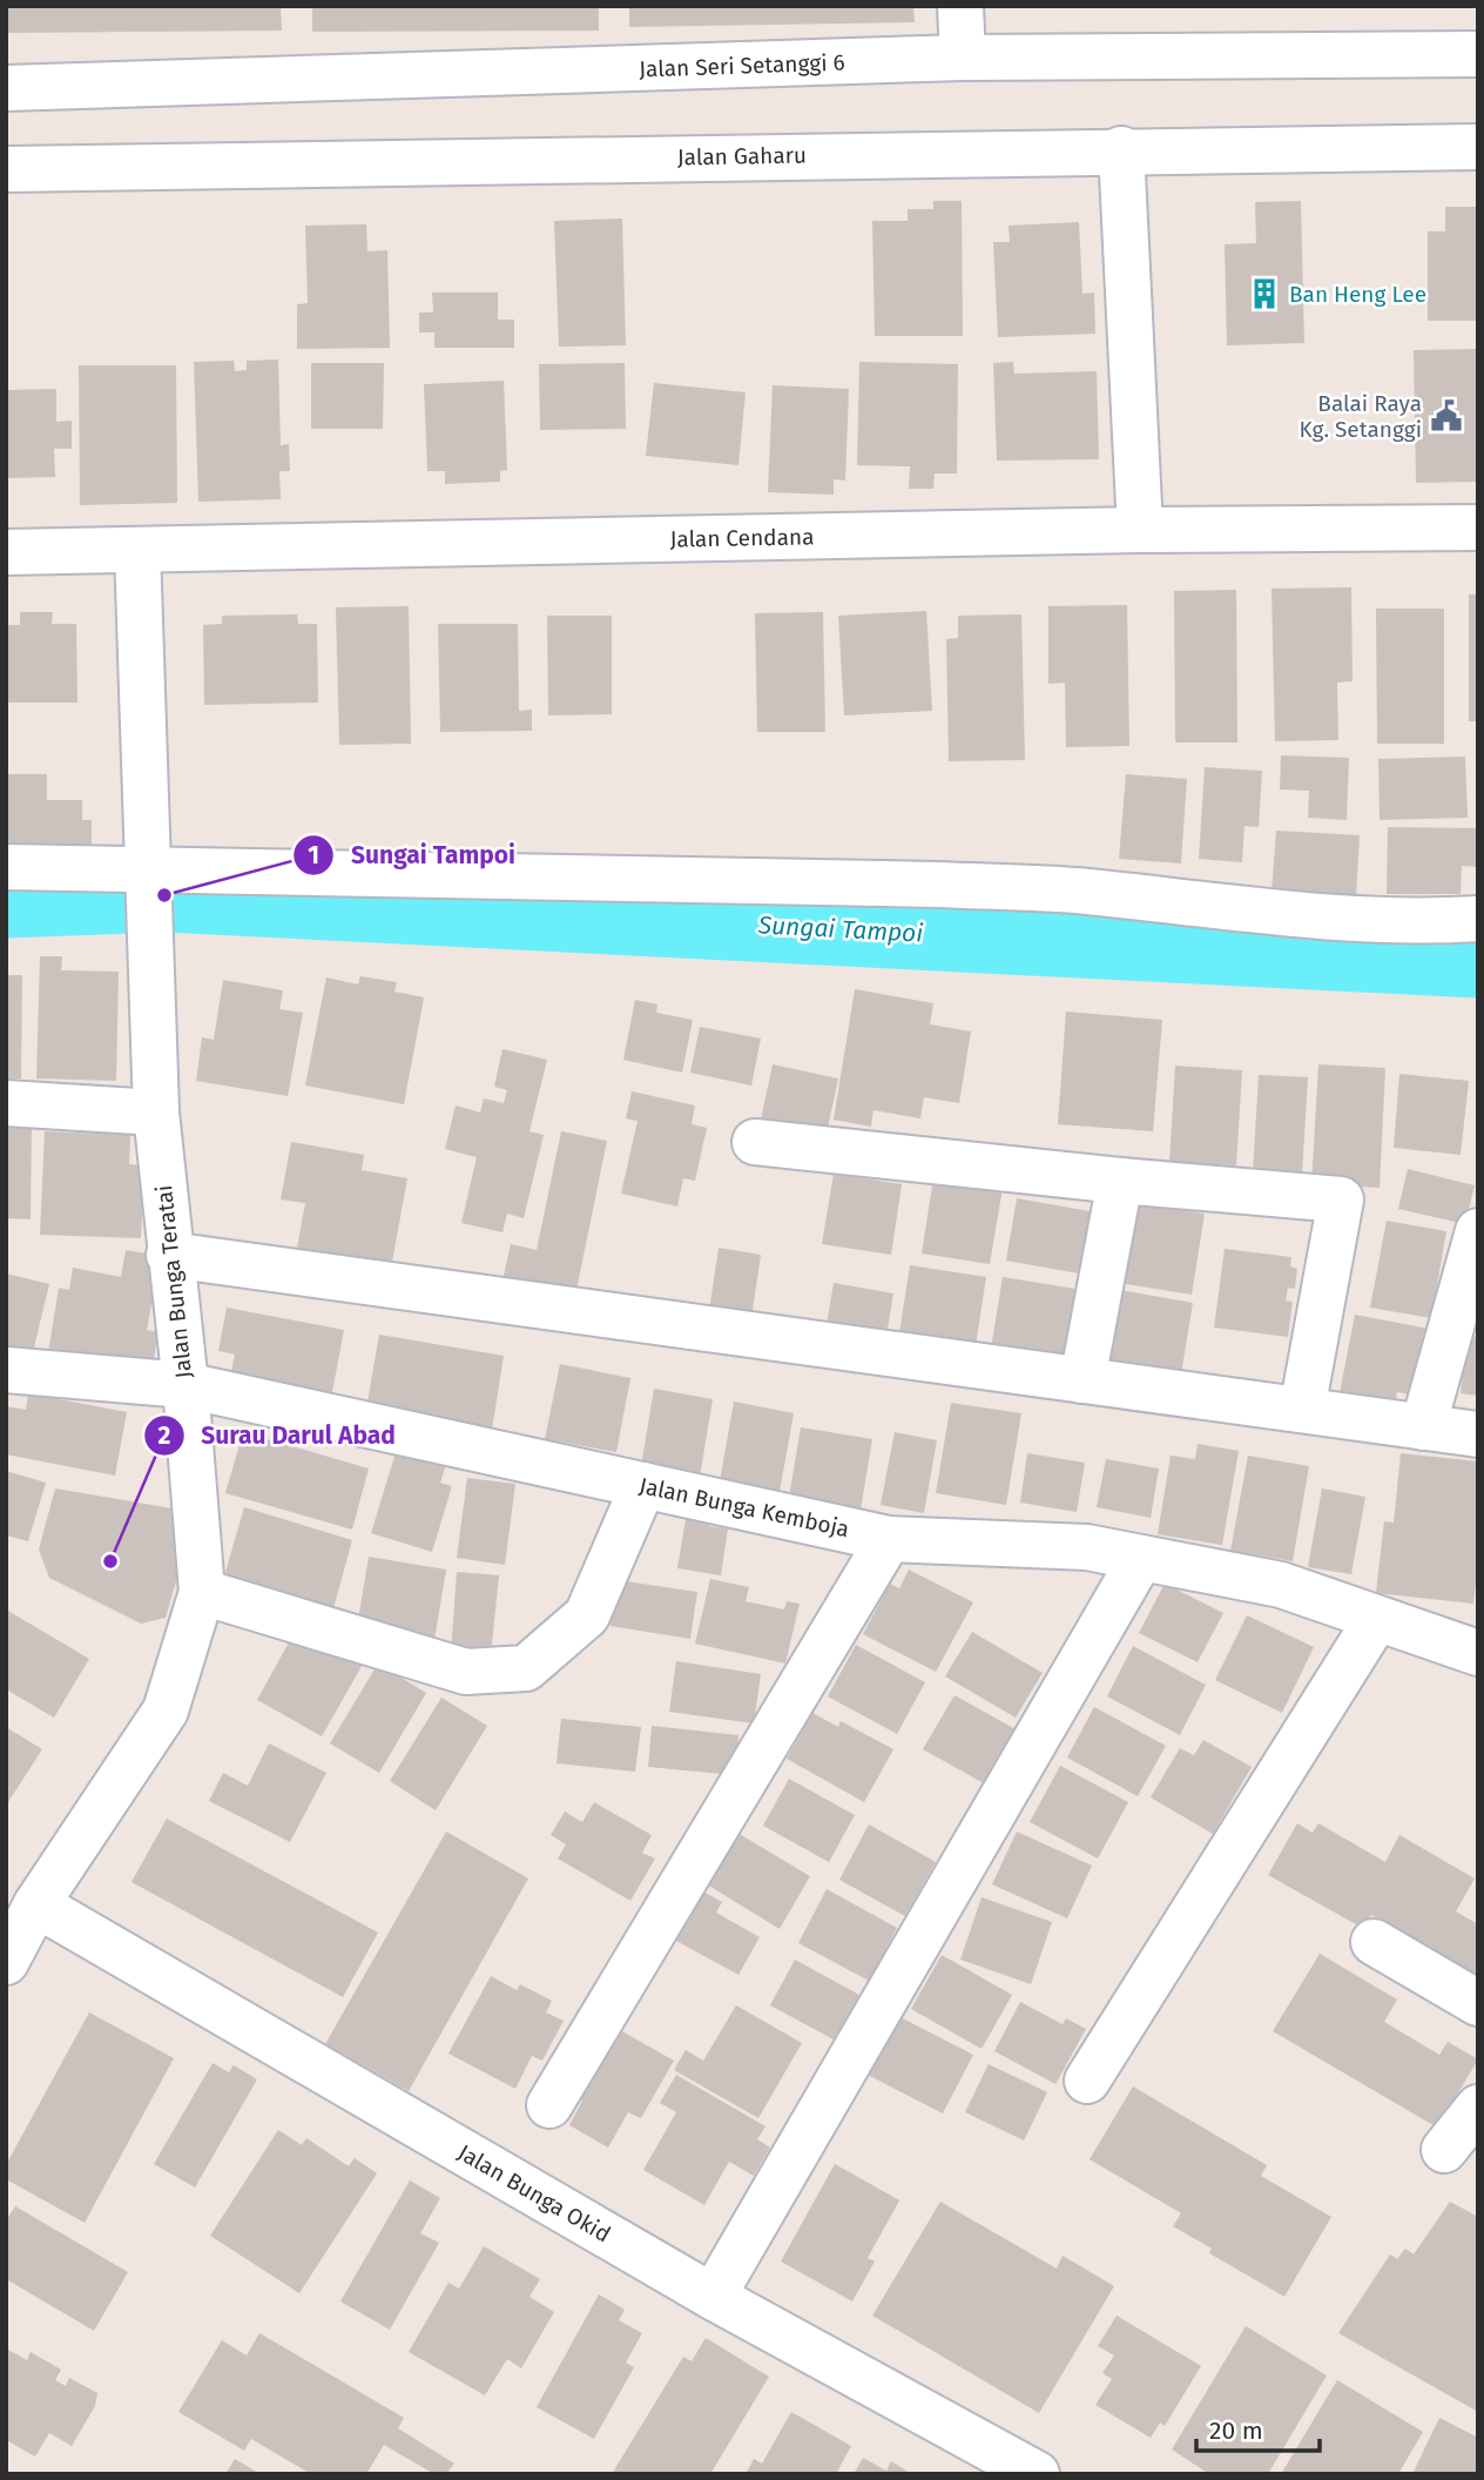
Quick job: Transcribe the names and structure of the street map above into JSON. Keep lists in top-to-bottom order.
{
  "streets": {
    "street": [
      "Jalan Seri Setanggi 6",
      "Jalan Gaharu",
      "Jalan Cendana",
      "Jalan Bunga Teratai",
      "Jalan Bunga Kemboja",
      "Jalan Bunga Okid"
    ]
  },
  "crossings": [
    ["Jalan Cendana", "Jalan Bunga Teratai"],
    ["Jalan Bunga Teratai", "Jalan Bunga Kemboja"],
    ["Jalan Bunga Teratai", "Jalan Bunga Okid"]
  ],
  "water": ["Sungai Tampoi"],
  "places": {
    "building": ["Ban Heng Lee"],
    "public building": ["Balai Raya Kg. Setanggi"],
    "other": ["Sungai Tampoi", "Surau Darul Abad"]
  },
  "scale_bar": "20 m"
}
